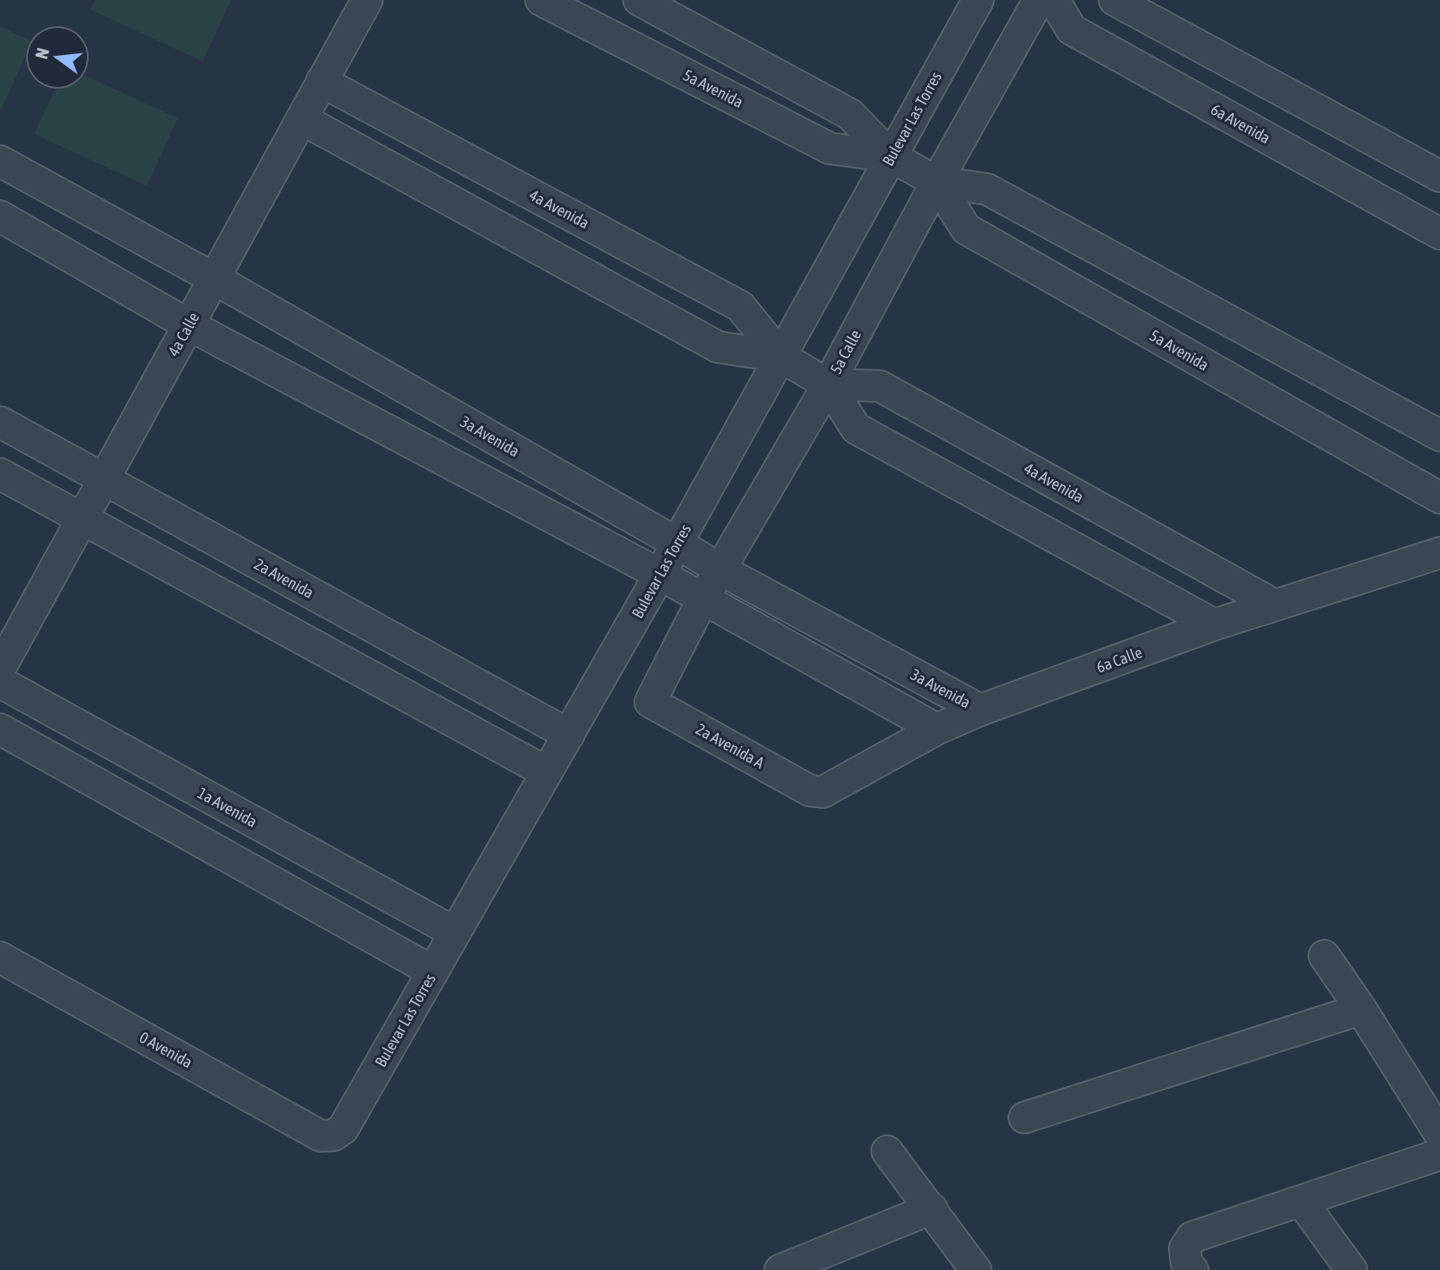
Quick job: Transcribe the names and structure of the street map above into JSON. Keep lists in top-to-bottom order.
{
  "streets": {
    "street": [
      "5a Avenida",
      "Bulevar Las Torres",
      "6a Avenida",
      "4a Avenida",
      "4a Calle",
      "5a Calle",
      "3a Avenida",
      "2a Avenida",
      "6a Calle",
      "2a Avenida A",
      "1a Avenida",
      "0 Avenida"
    ]
  },
  "crossings": [
    ["5a Avenida", "Bulevar Las Torres"],
    ["5a Avenida", "5a Calle"],
    ["Bulevar Las Torres", "4a Avenida"],
    ["Bulevar Las Torres", "3a Avenida"],
    ["Bulevar Las Torres", "2a Avenida"],
    ["Bulevar Las Torres", "1a Avenida"],
    ["Bulevar Las Torres", "0 Avenida"],
    ["4a Avenida", "4a Calle"],
    ["4a Avenida", "5a Calle"],
    ["4a Avenida", "6a Calle"],
    ["4a Calle", "3a Avenida"],
    ["4a Calle", "2a Avenida"],
    ["5a Calle", "3a Avenida"],
    ["5a Calle", "2a Avenida A"],
    ["3a Avenida", "6a Calle"],
    ["6a Calle", "2a Avenida A"]
  ],
  "north": "left"
}
